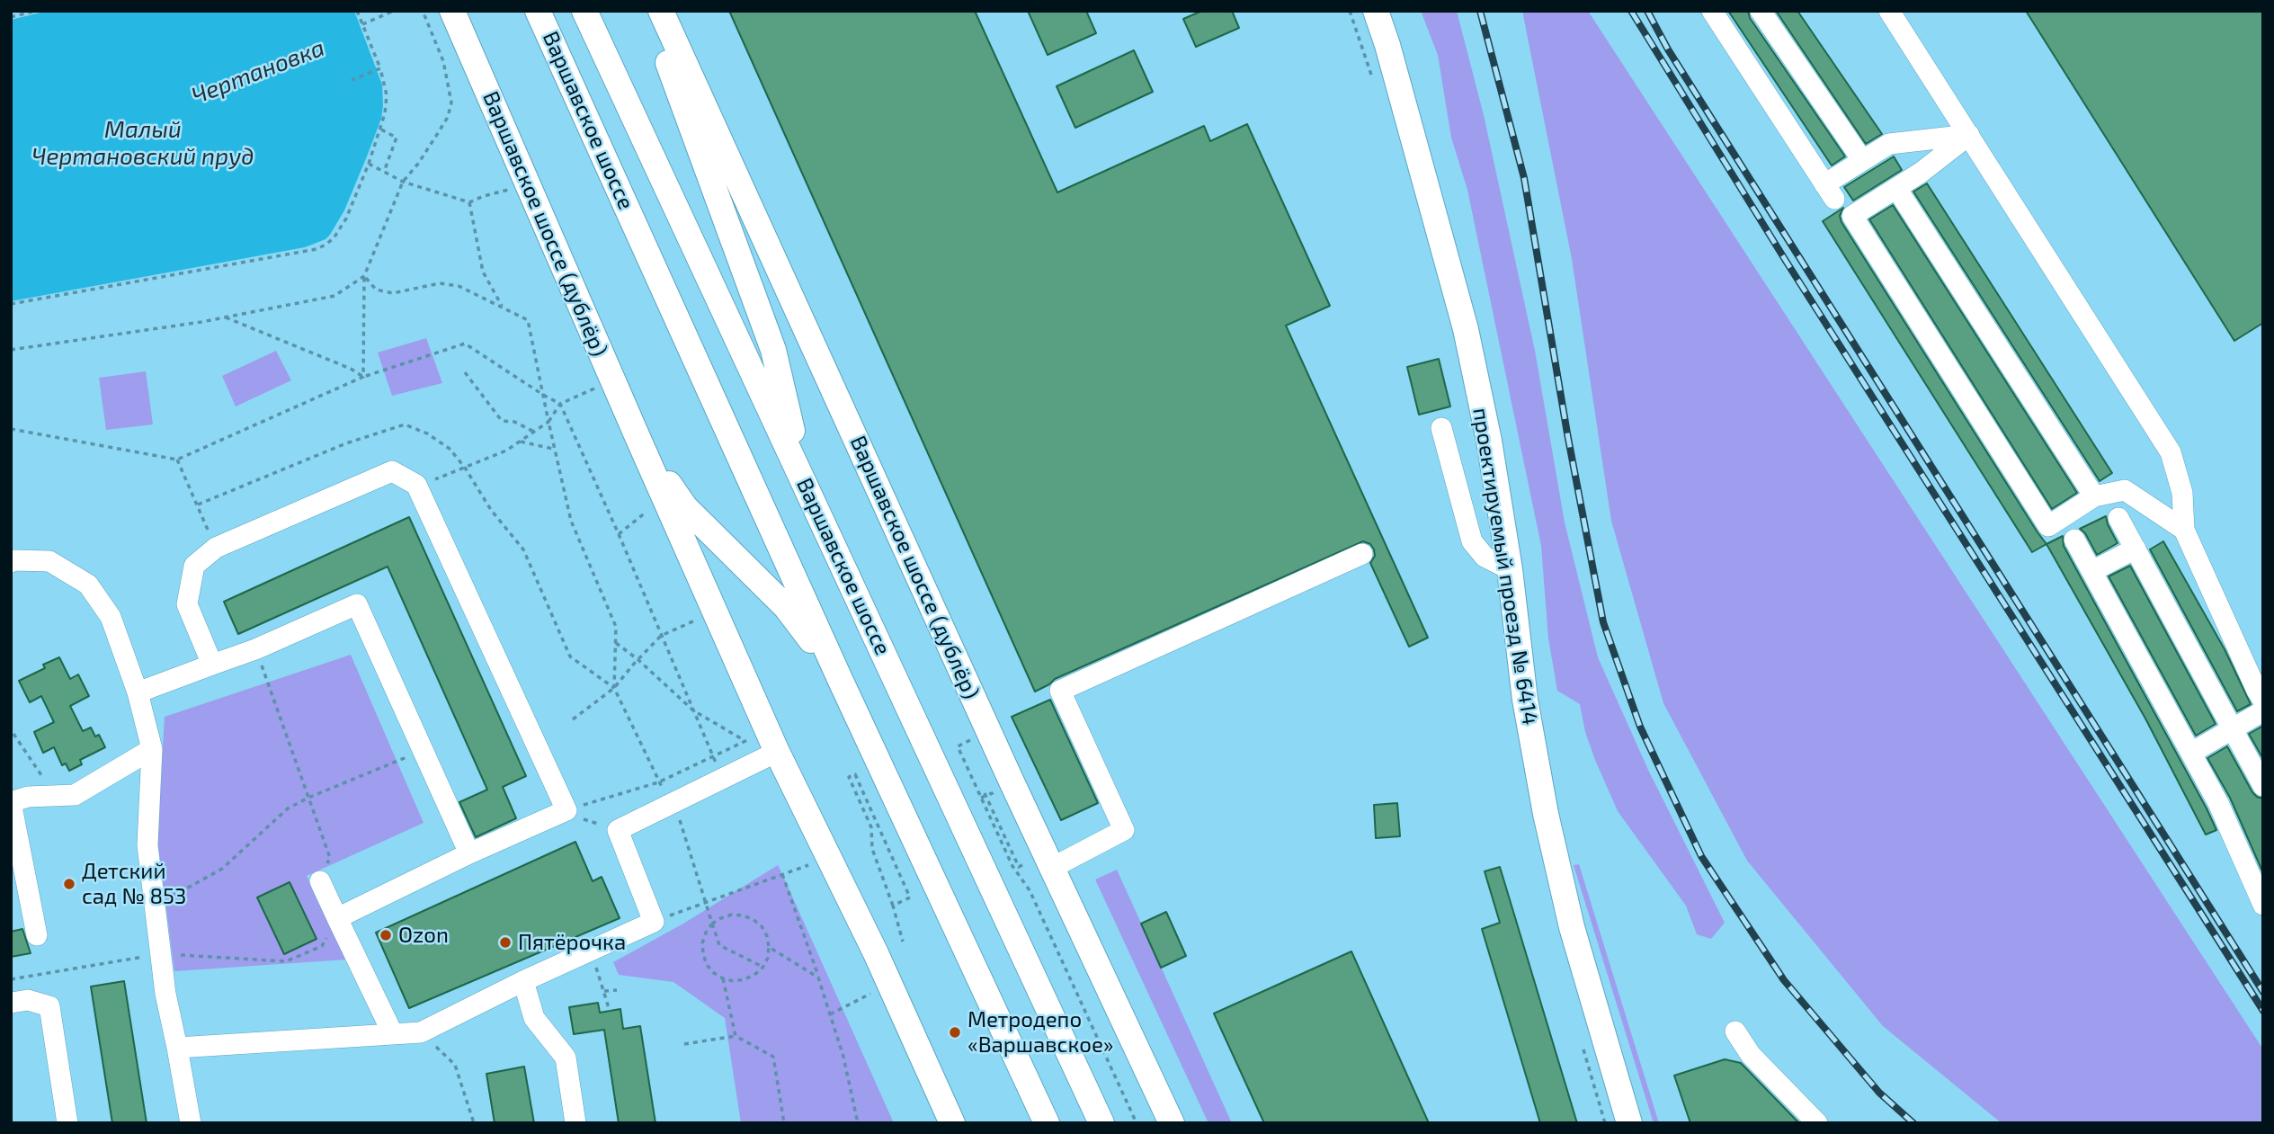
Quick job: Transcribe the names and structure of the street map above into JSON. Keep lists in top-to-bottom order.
{
  "streets": {
    "main road": ["Варшавское шоссе", "Варшавское шоссе (дублёр)", "проектируемый проезд № 6414"]
  },
  "water": ["Чертановка", "Малый Чертановский пруд"],
  "places": [
    "Детский сад № 853",
    "Ozon",
    "Пятёрочка",
    "Метродепо «Варшавское»"
  ]
}
